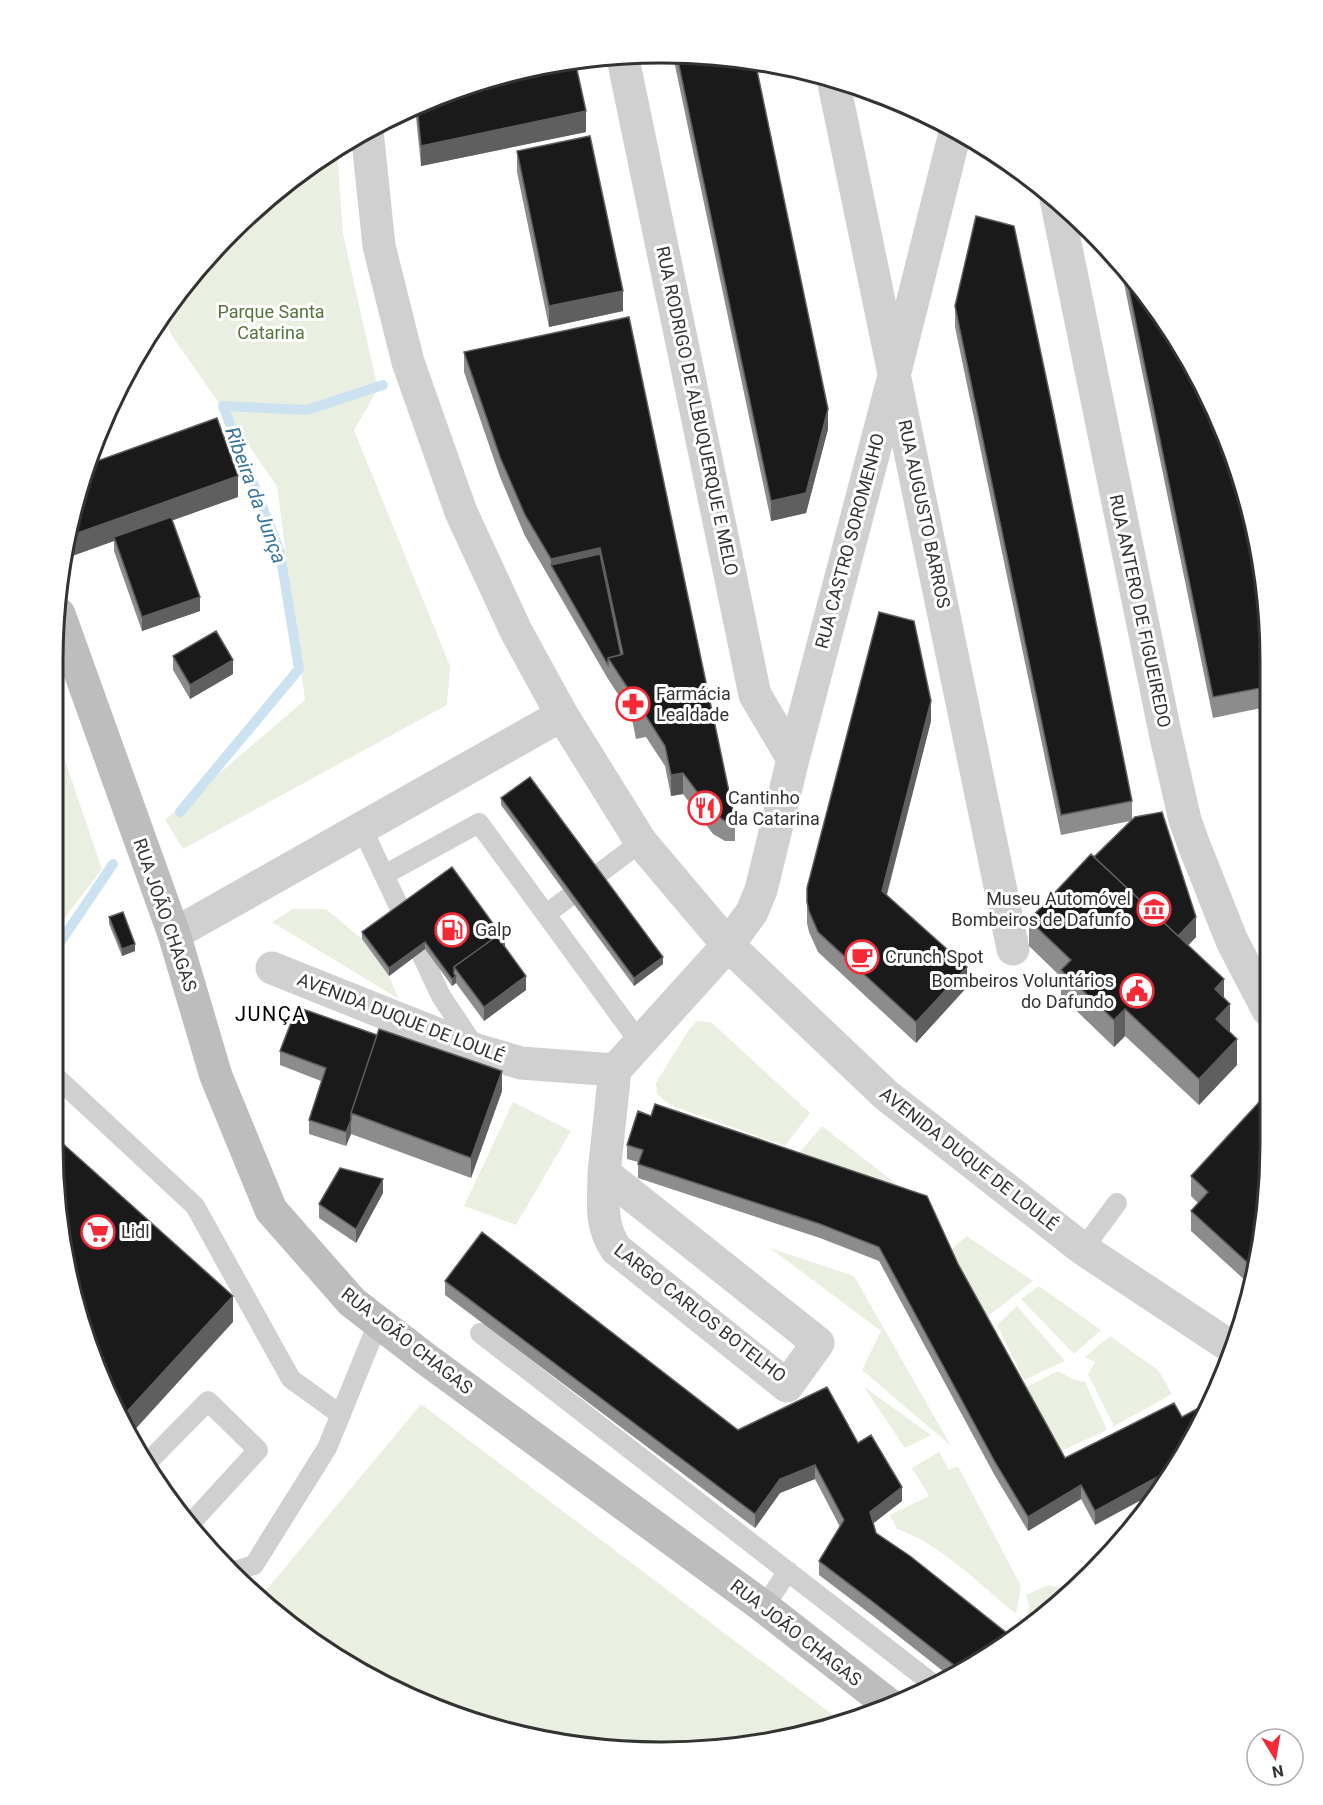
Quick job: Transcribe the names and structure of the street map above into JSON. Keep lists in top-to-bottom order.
{
  "streets": {
    "street": [
      "RUA RODRIGO DE ALBUQUERQUE E MELO",
      "RUA AUGUSTO BARROS",
      "RUA CASTRO SOROMENHO",
      "RUA ANTERO DE FIGUEIREDO",
      "RUA JOÃO CHAGAS",
      "AVENIDA DUQUE DE LOULÉ",
      "LARGO CARLOS BOTELHO"
    ]
  },
  "crossings": [
    ["RUA RODRIGO DE ALBUQUERQUE E MELO", "RUA CASTRO SOROMENHO"],
    ["RUA AUGUSTO BARROS", "RUA CASTRO SOROMENHO"],
    ["RUA CASTRO SOROMENHO", "AVENIDA DUQUE DE LOULÉ"],
    ["AVENIDA DUQUE DE LOULÉ", "LARGO CARLOS BOTELHO"]
  ],
  "districts": ["JUNÇA"],
  "water": ["Ribeira da Junça"],
  "parks": ["Parque Santa Catarina"],
  "places": {
    "pharmacy": ["Farmácia Lealdade"],
    "restaurant": ["Cantinho da Catarina"],
    "museum": ["Museu Automóvel Bombeiros de Dafunfo"],
    "fuel station": ["Galp"],
    "cafe": ["Crunch Spot"],
    "public building": ["Bombeiros Voluntários do Dafundo"],
    "supermarket": ["Lidl"]
  },
  "north": "bottom"
}
